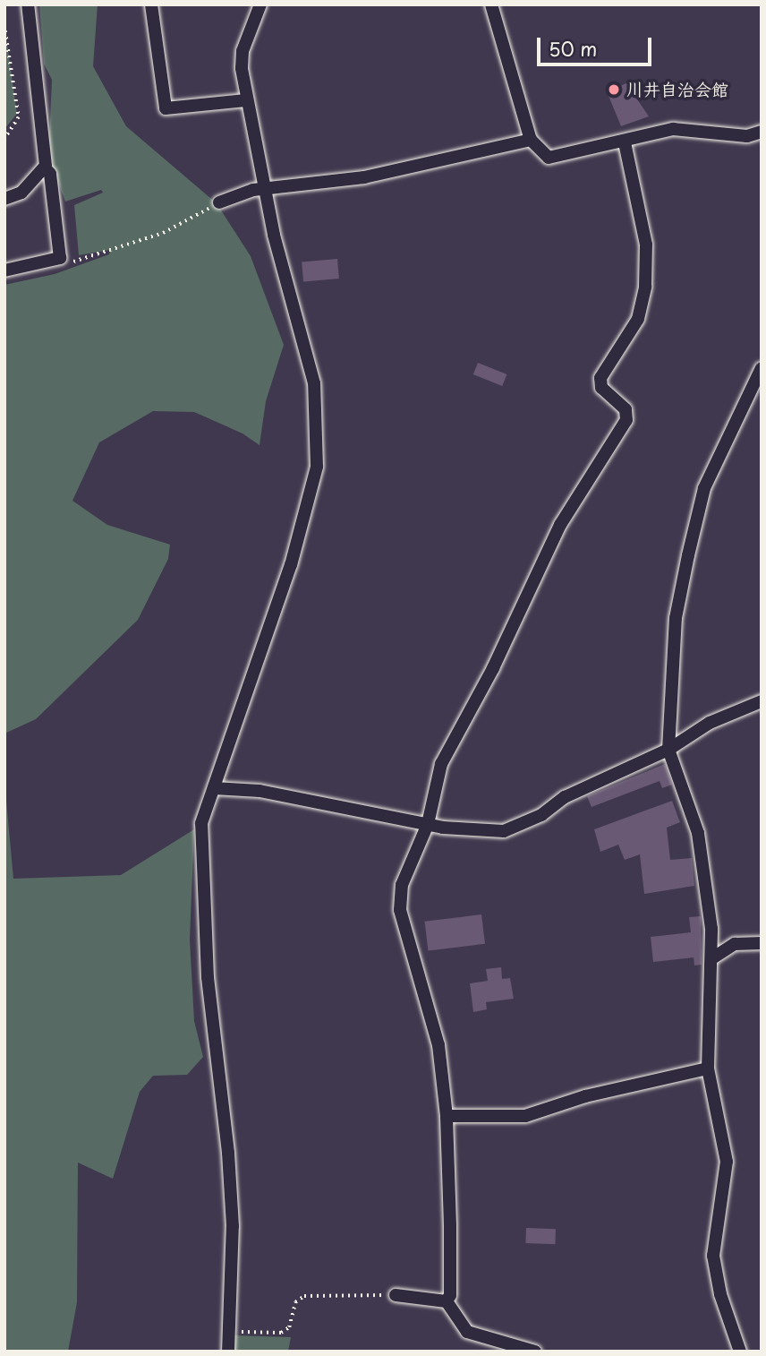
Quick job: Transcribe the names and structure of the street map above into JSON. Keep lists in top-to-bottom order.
{
  "places": ["川井自治会館"],
  "scale_bar": "50 m"
}
